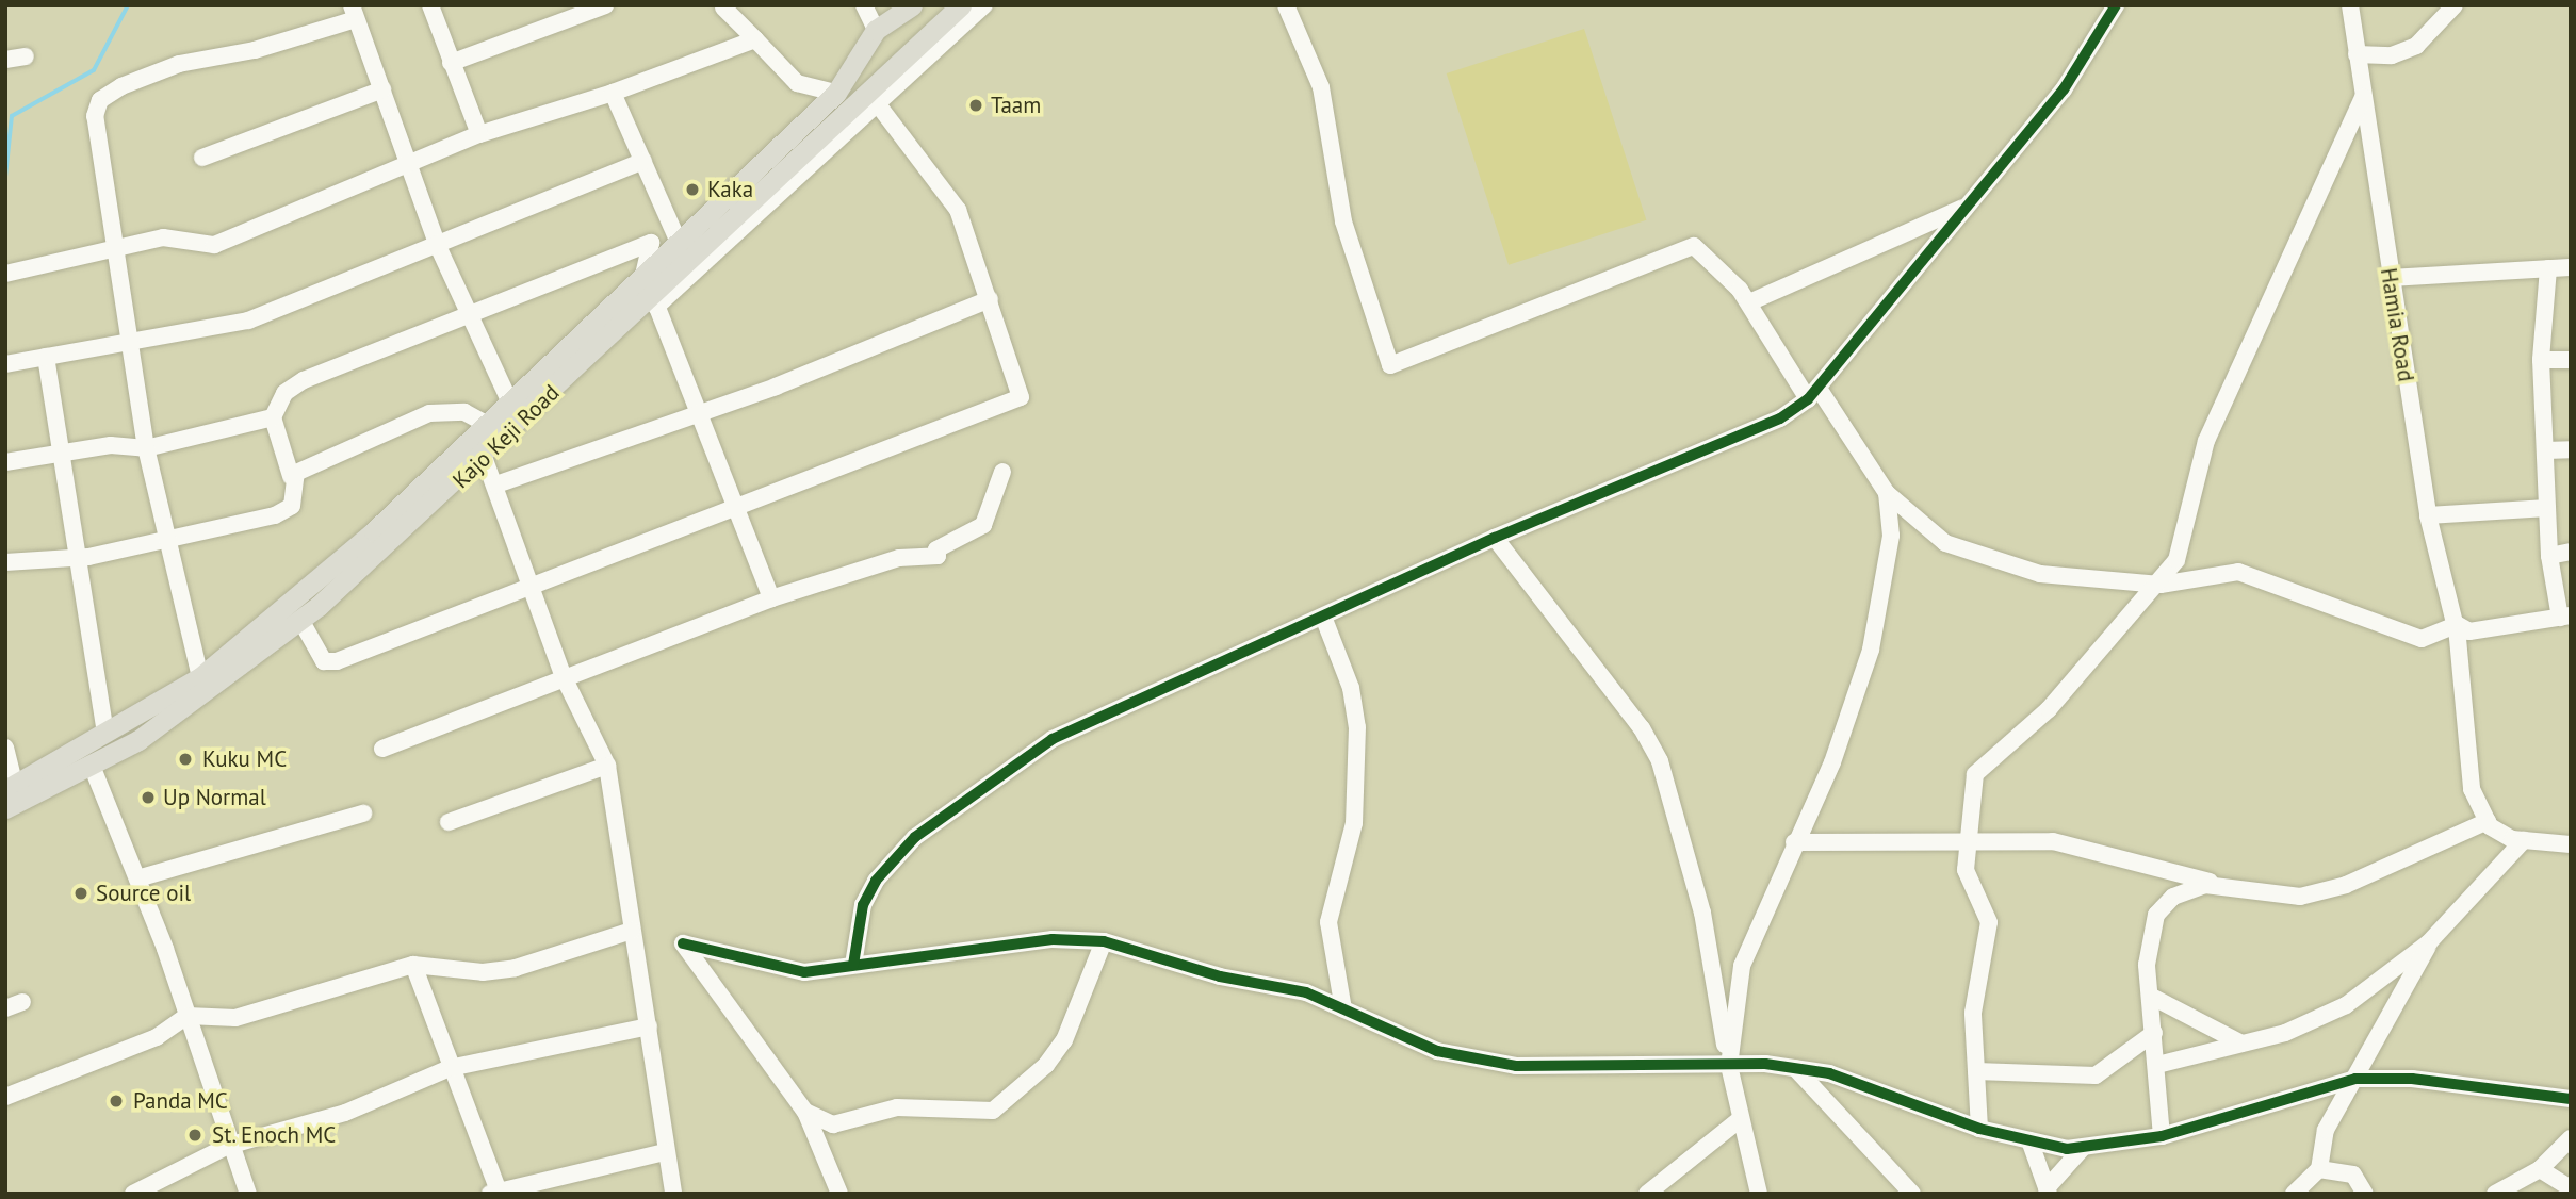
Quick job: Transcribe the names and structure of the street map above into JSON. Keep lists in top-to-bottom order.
{
  "streets": {
    "main road": ["Kajo Keji Road"],
    "street": ["Hamia Road"]
  },
  "places": [
    "Taam",
    "Kaka",
    "Kuku MC",
    "Up Normal",
    "Source oil",
    "Panda MC",
    "St. Enoch MC"
  ]
}
